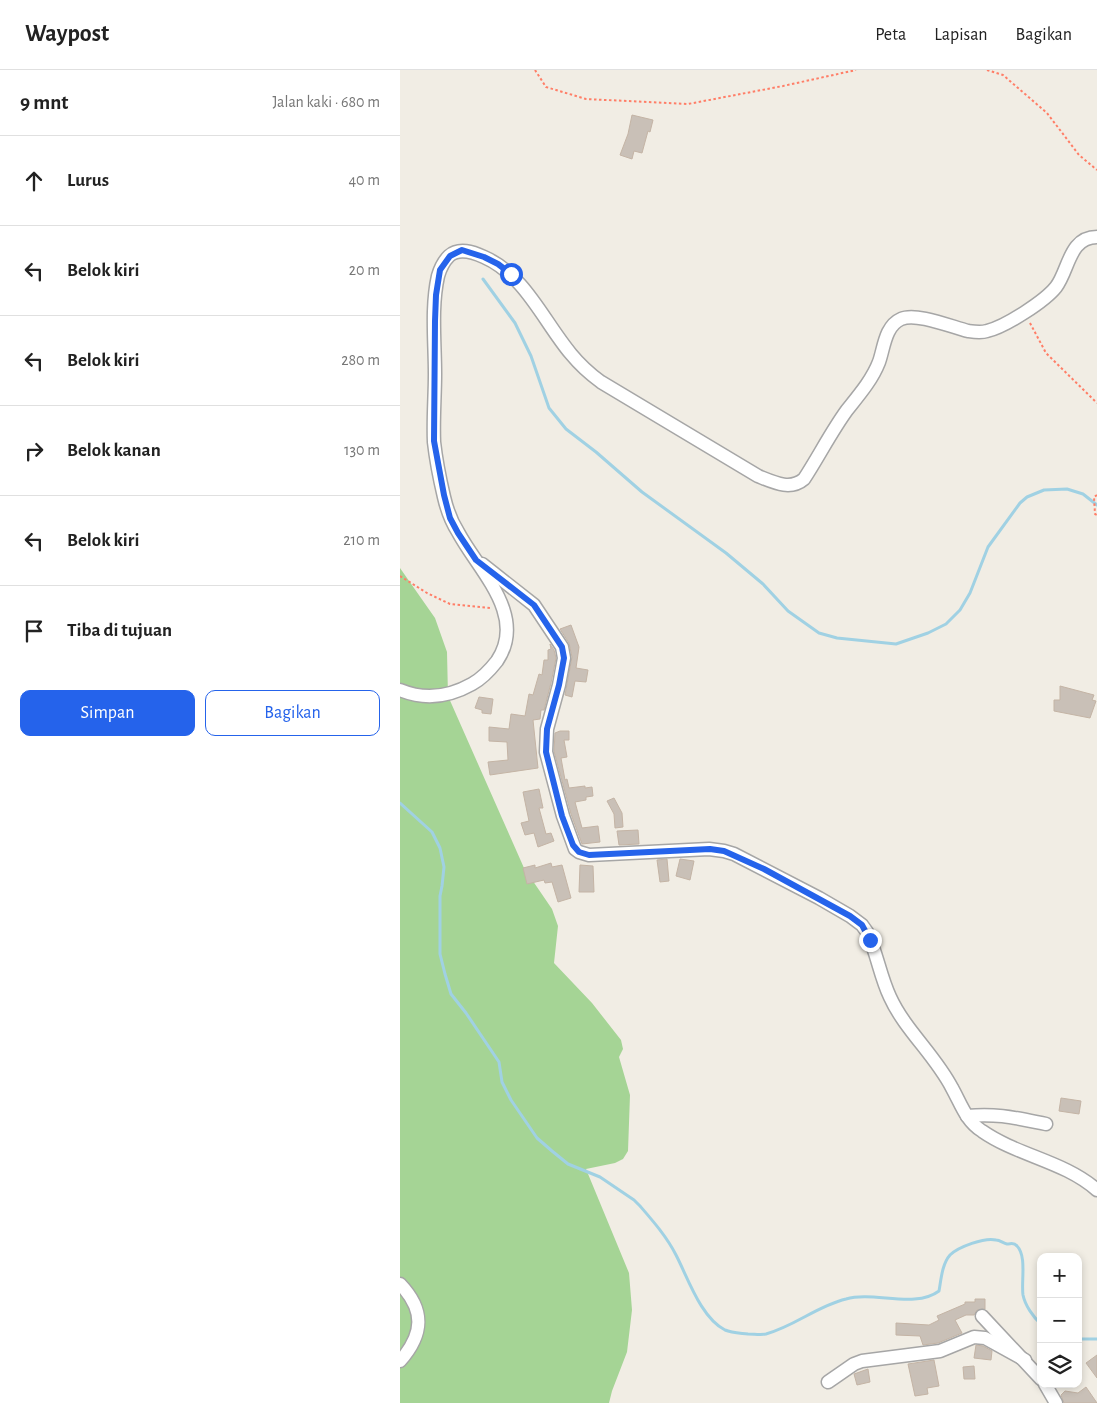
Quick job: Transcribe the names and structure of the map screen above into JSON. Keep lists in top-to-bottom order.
{
  "page": {
    "header": "Waypost",
    "nav": ["Peta", "Lapisan", "Bagikan"],
    "heading": ["9 mnt", "Jalan kaki · 680 m"],
    "list": [
      ["Lurus", "40 m"],
      ["Belok kiri", "20 m"],
      ["Belok kiri", "280 m"],
      ["Belok kanan", "130 m"],
      ["Belok kiri", "210 m"],
      "Tiba di tujuan"
    ],
    "buttons": ["Simpan", "Bagikan"],
    "map_buttons": ["+", "−"]
  }
}
